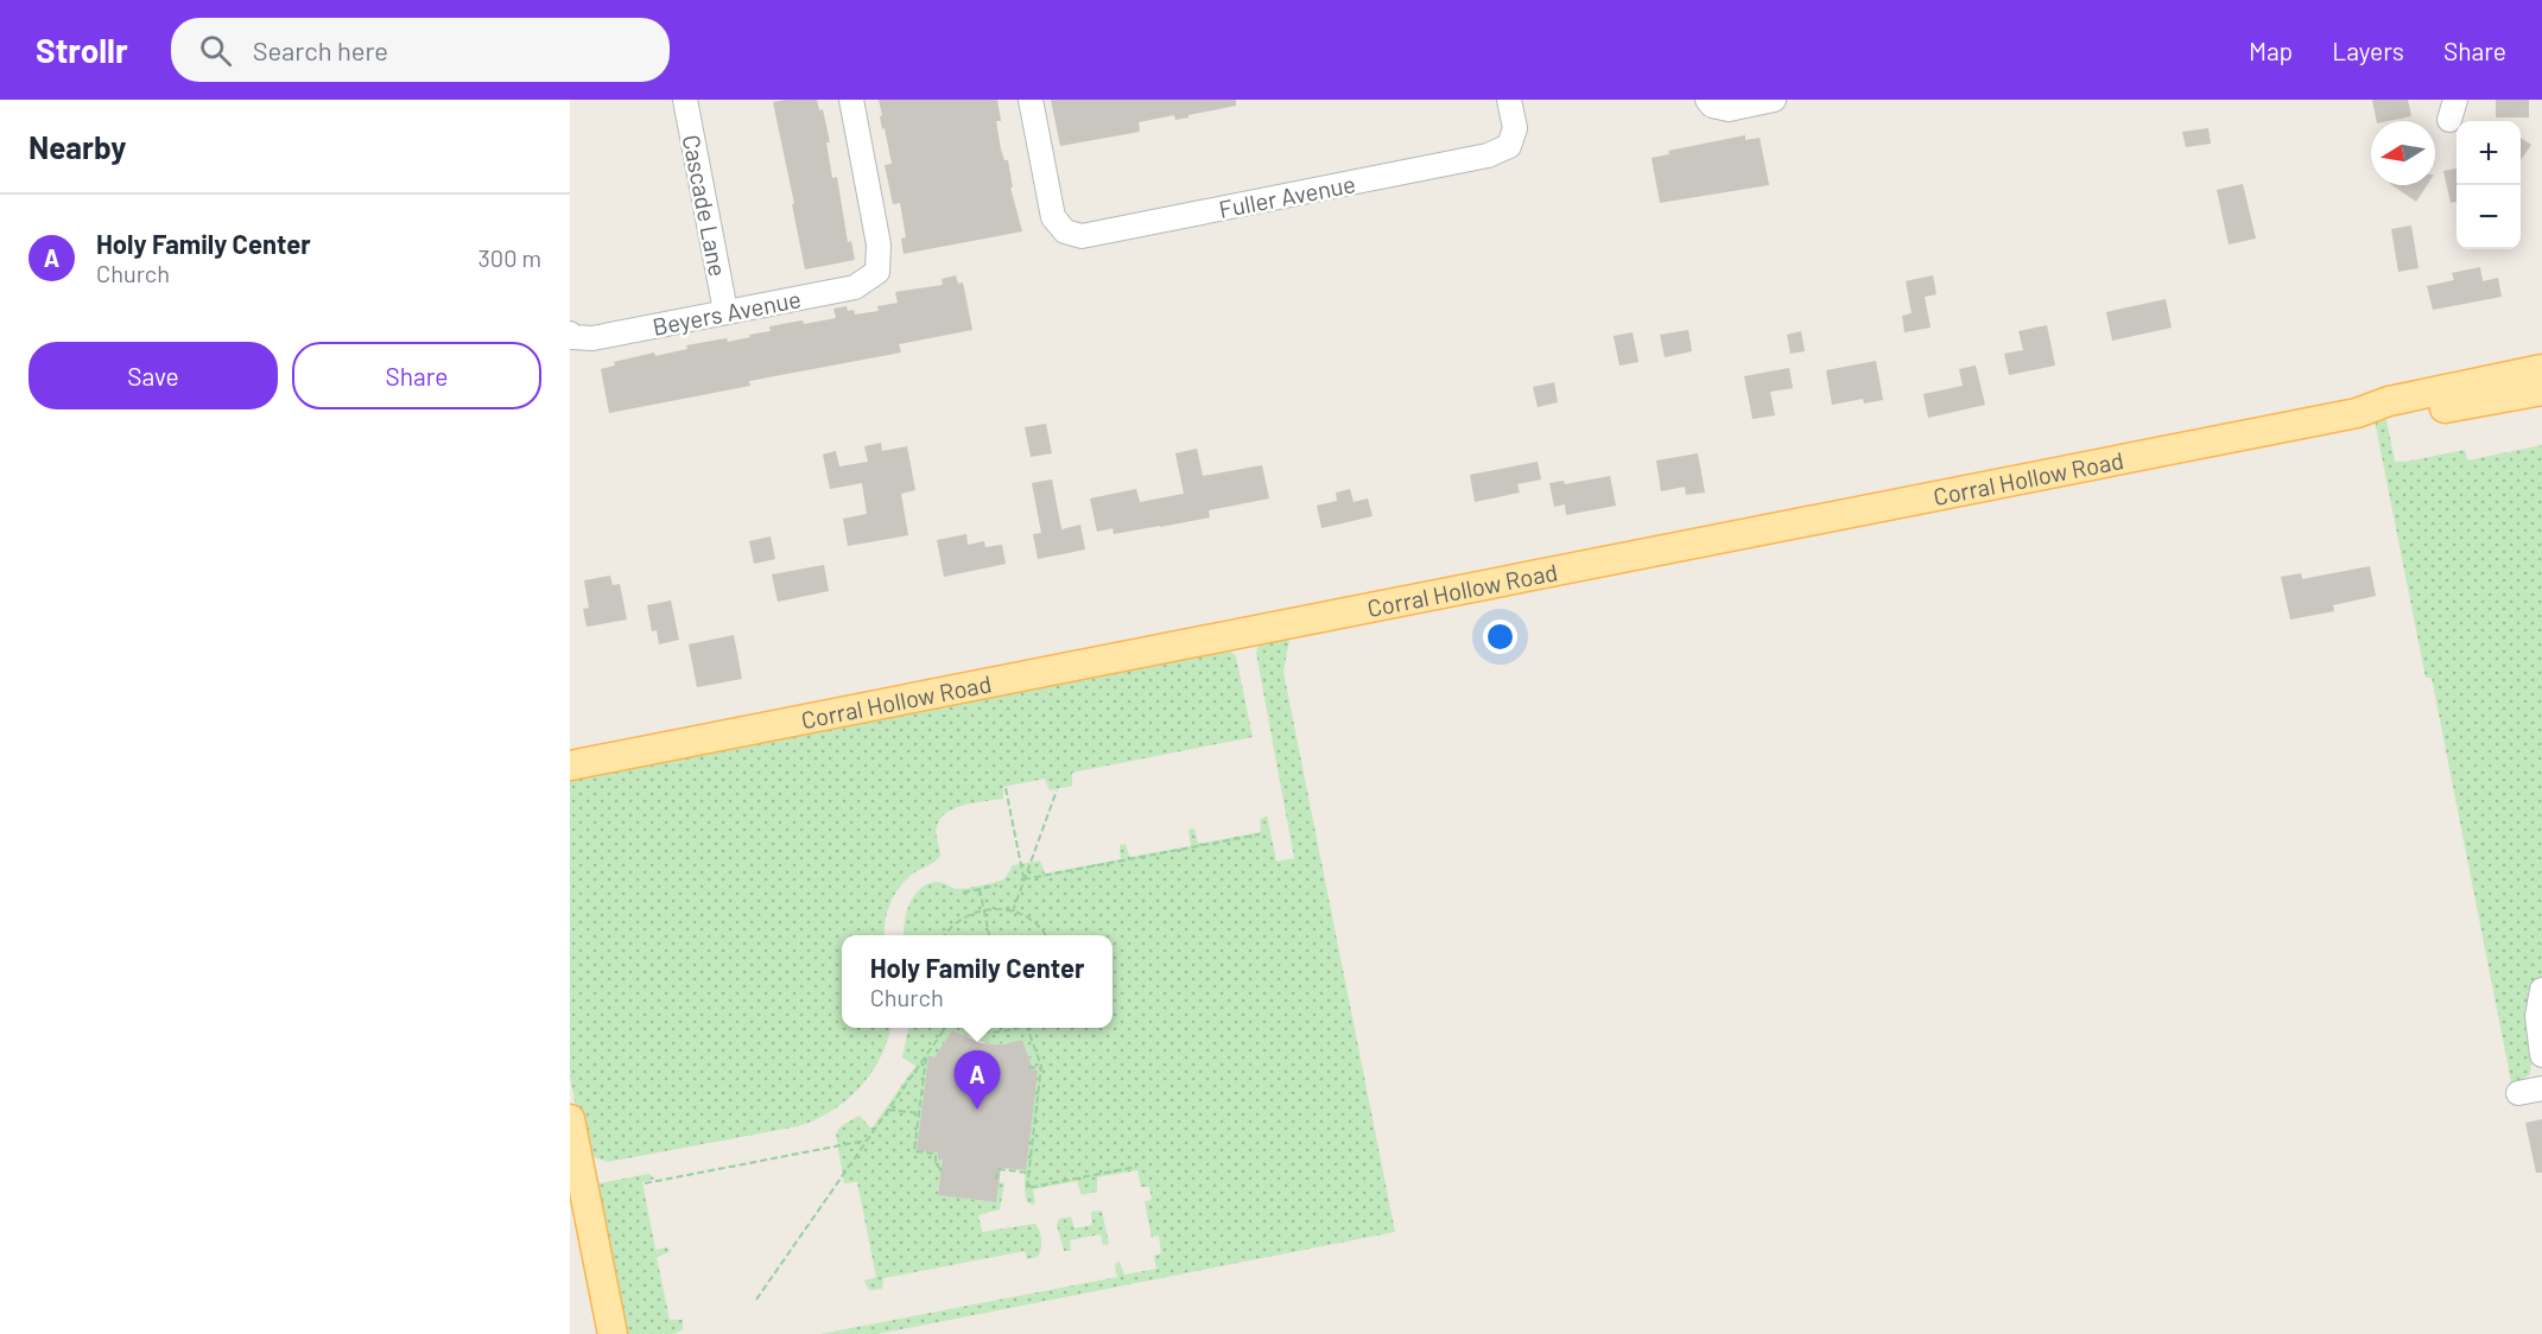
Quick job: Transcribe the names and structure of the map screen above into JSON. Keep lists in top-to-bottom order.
{
  "streets": {
    "main road": ["Corral Hollow Road"],
    "street": ["Fuller Avenue", "Cascade Lane", "Beyers Avenue"]
  },
  "crossings": [
    ["Cascade Lane", "Beyers Avenue"]
  ],
  "north": "left",
  "page": {
    "header": "Strollr",
    "search": "Search here",
    "nav": ["Map", "Layers", "Share"],
    "heading": "Nearby",
    "map_buttons": ["+", "−"],
    "list": [
      {
        "mark": "A",
        "name": "Holy Family Center",
        "note": "Church",
        "value": "300 m"
      }
    ],
    "buttons": ["Save", "Share"],
    "popup": ["Holy Family Center", "Church"],
    "pins": "A"
  }
}
